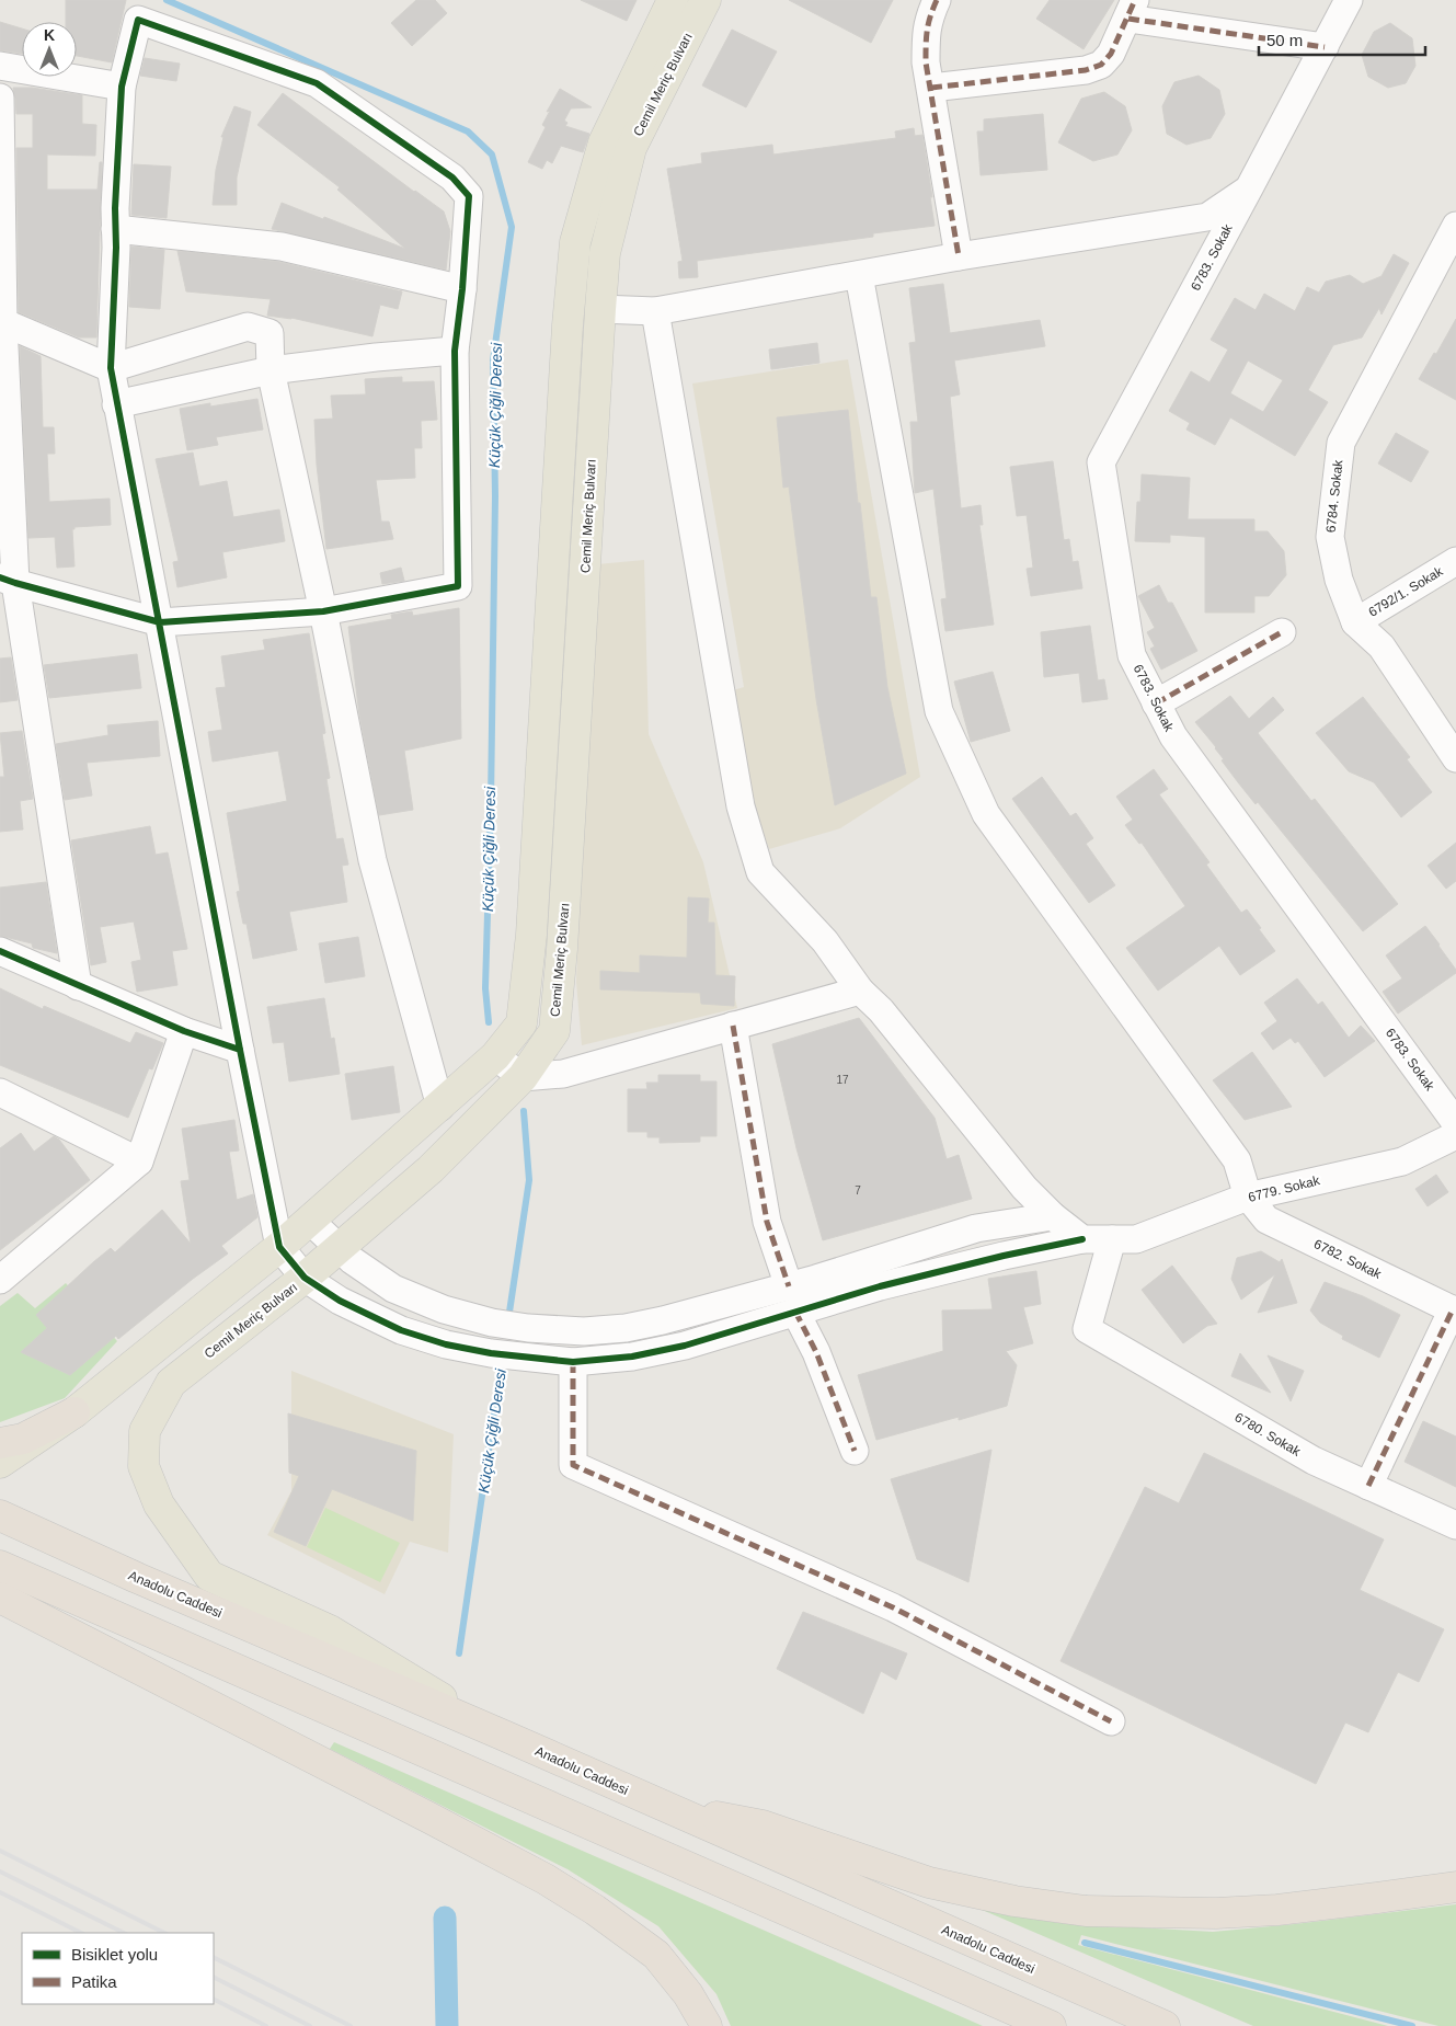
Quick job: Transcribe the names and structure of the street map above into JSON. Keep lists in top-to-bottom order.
{
  "streets": {
    "highway": ["Anadolu Caddesi"],
    "main road": ["Cemil Meriç Bulvarı"],
    "street": [
      "6783. Sokak",
      "6784. Sokak",
      "6792/1. Sokak",
      "6779. Sokak",
      "6782. Sokak",
      "6780. Sokak"
    ]
  },
  "crossings": [
    ["Cemil Meriç Bulvarı", "Anadolu Caddesi"],
    ["6784. Sokak", "6792/1. Sokak"],
    ["6779. Sokak", "6782. Sokak"],
    ["6779. Sokak", "6780. Sokak"]
  ],
  "water": ["Küçük Çiğli Deresi"],
  "house_numbers": ["17", "7"],
  "legend": ["Bisiklet yolu", "Patika"],
  "scale_bar": "50 m",
  "north": "top"
}
